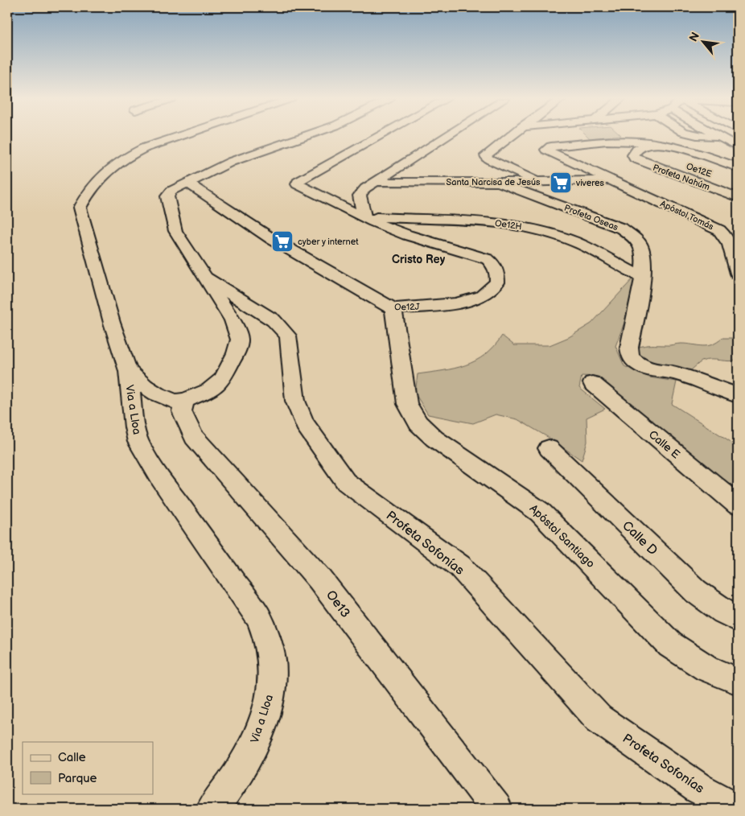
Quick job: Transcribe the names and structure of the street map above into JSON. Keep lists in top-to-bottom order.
{
  "streets": {
    "street": [
      "Oe12E",
      "Profeta Nahúm",
      "Santa Narcisa de Jesús",
      "Apóstol Tomás",
      "Profeta Oseas",
      "Oe12H",
      "Oe12J",
      "Via a Lloa",
      "Calle E",
      "Apóstol Santiago",
      "Calle D",
      "Profeta Sofonías",
      "Oe13"
    ]
  },
  "crossings": [
    ["Oe12E", "Profeta Nahúm"],
    ["Santa Narcisa de Jesús", "Apóstol Tomás"],
    ["Santa Narcisa de Jesús", "Profeta Oseas"],
    ["Profeta Oseas", "Oe12H"],
    ["Oe12H", "Oe12J"],
    ["Oe12J", "Apóstol Santiago"]
  ],
  "districts": ["Cristo Rey"],
  "places": {
    "supermarket": ["viveres", "cyber y internet"]
  },
  "legend": ["Calle", "Parque"],
  "north": "top left"
}
